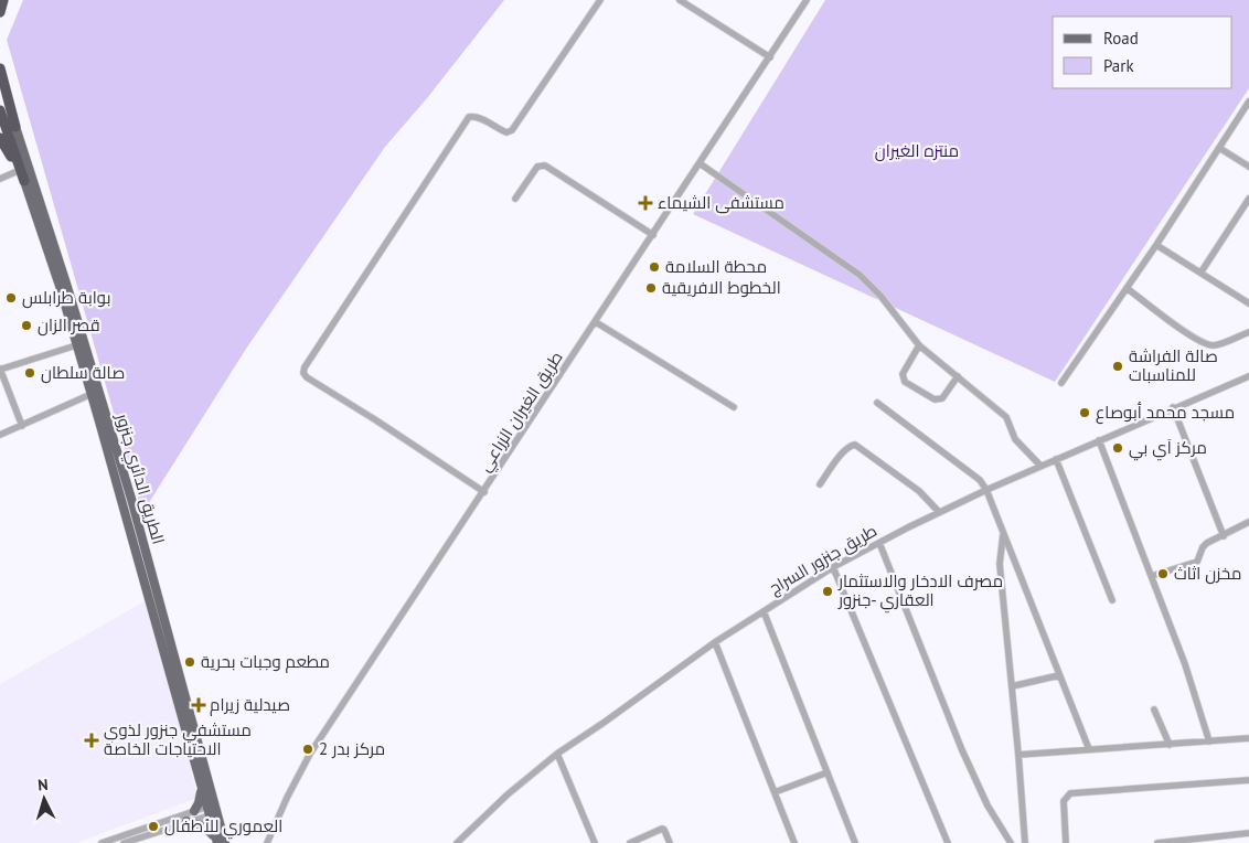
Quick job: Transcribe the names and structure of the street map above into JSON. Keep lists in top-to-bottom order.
{
  "streets": {
    "main road": ["الطريق الدائري جنزور"],
    "street": ["طريق الغيران الزراعي", "طريق جنزور السراج"]
  },
  "parks": ["منتزه الغيران"],
  "places": {
    "health": ["مستشفى الشيماء", "صيدلية زيرام", "مستشفي جنزور لذوي الاحتياجات الخاصة"],
    "other": [
      "محطة السلامة",
      "الخطوط الافريقية",
      "بوابة طرابلس",
      "قصر الزان",
      "صالة الفراشة للمناسبات",
      "صالة سلطان",
      "مسجد محمد أبوصاع",
      "مركز اَي بي",
      "مخزن اثاث",
      "مصرف الادخار والاستثمار العقاري -جنزور",
      "مطعم وجبات بحرية",
      "مركز بدر 2",
      "العموري للأطفال"
    ]
  },
  "legend": ["Road", "Park"],
  "north": "top"
}
